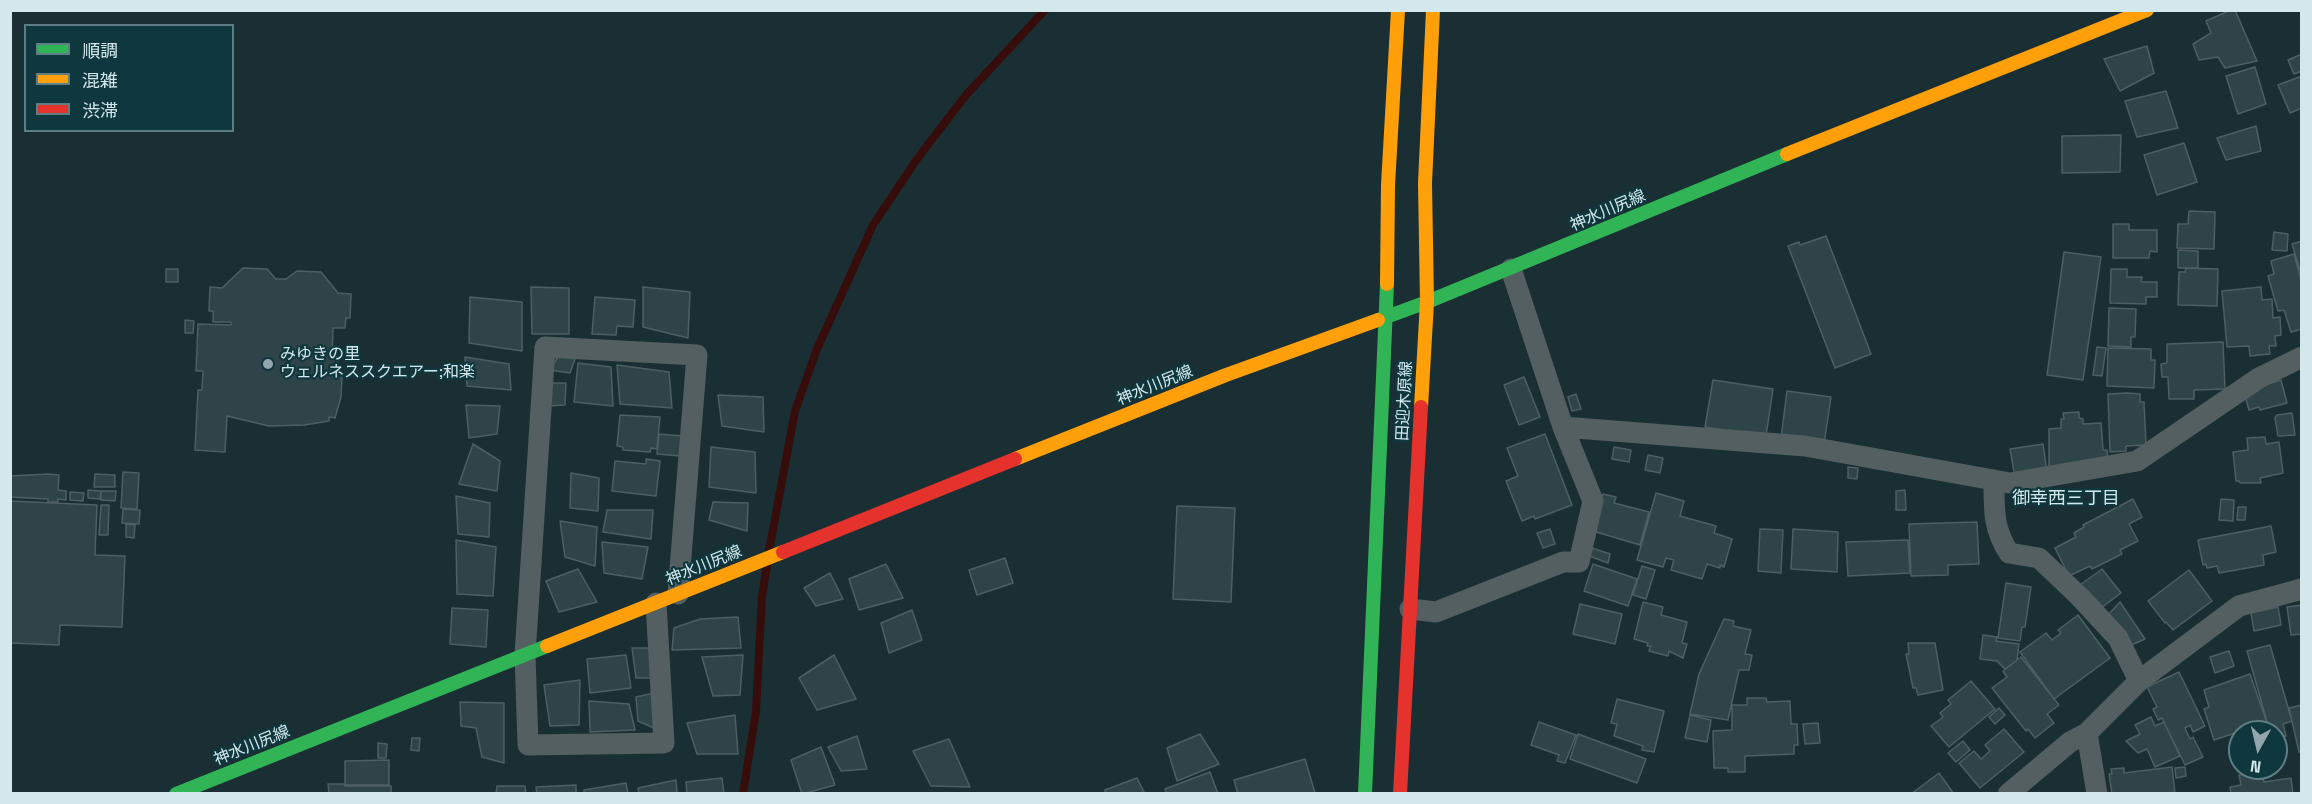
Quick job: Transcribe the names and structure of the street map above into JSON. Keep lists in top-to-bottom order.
{
  "streets": {
    "main road": ["神水川尻線", "田迎木原線"]
  },
  "crossings": [
    ["神水川尻線", "田迎木原線"]
  ],
  "districts": ["御幸西三丁目"],
  "places": ["みゆきの里 ウェルネススクエアー;和楽"],
  "legend": ["順調", "混雑", "渋滞"],
  "north": "bottom"
}
